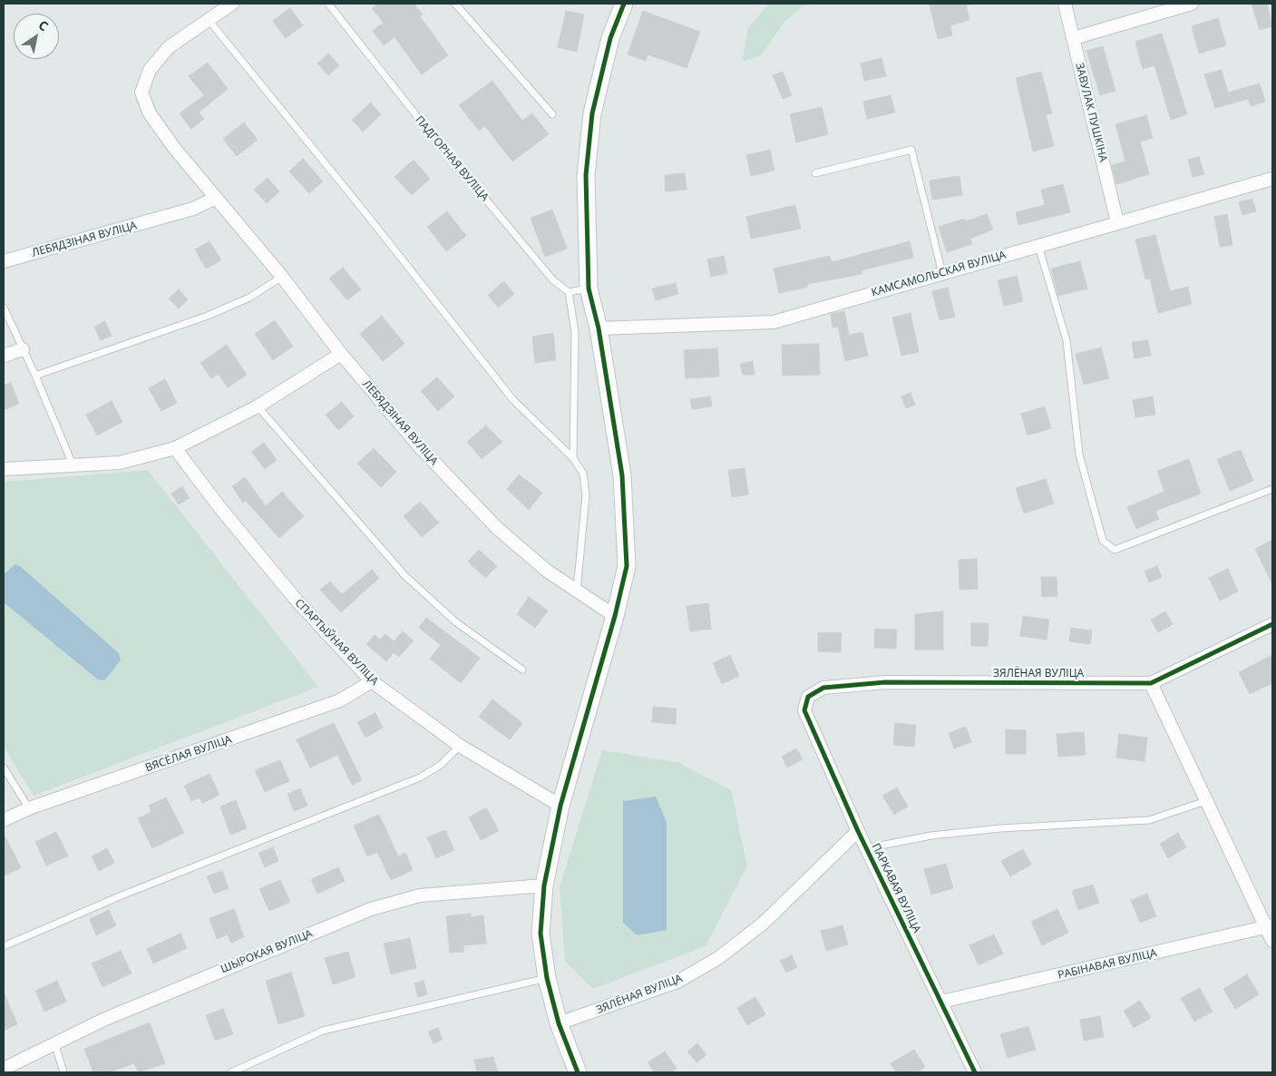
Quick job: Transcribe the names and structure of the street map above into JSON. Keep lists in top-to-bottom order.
{
  "streets": {
    "street": [
      "ЗАВУЛАК ПУШКІНА",
      "ЛЕБЯДЗІНАЯ ВУЛІЦА",
      "КАМСАМОЛЬСКАЯ ВУЛІЦА",
      "СПАРТЫЎНАЯ ВУЛІЦА",
      "ЗЯЛЁНАЯ ВУЛІЦА",
      "ВЯСЁЛАЯ ВУЛІЦА",
      "ПАРКАВАЯ ВУЛІЦА",
      "ШЫРОКАЯ ВУЛІЦА",
      "РАБІНАВАЯ ВУЛІЦА"
    ],
    "lane": ["ПАДГОРНАЯ ВУЛІЦА"]
  },
  "crossings": [
    ["ЗАВУЛАК ПУШКІНА", "КАМСАМОЛЬСКАЯ ВУЛІЦА"],
    ["СПАРТЫЎНАЯ ВУЛІЦА", "ВЯСЁЛАЯ ВУЛІЦА"],
    ["ЗЯЛЁНАЯ ВУЛІЦА", "ПАРКАВАЯ ВУЛІЦА"],
    ["ПАРКАВАЯ ВУЛІЦА", "РАБІНАВАЯ ВУЛІЦА"]
  ],
  "north": "top right"
}
